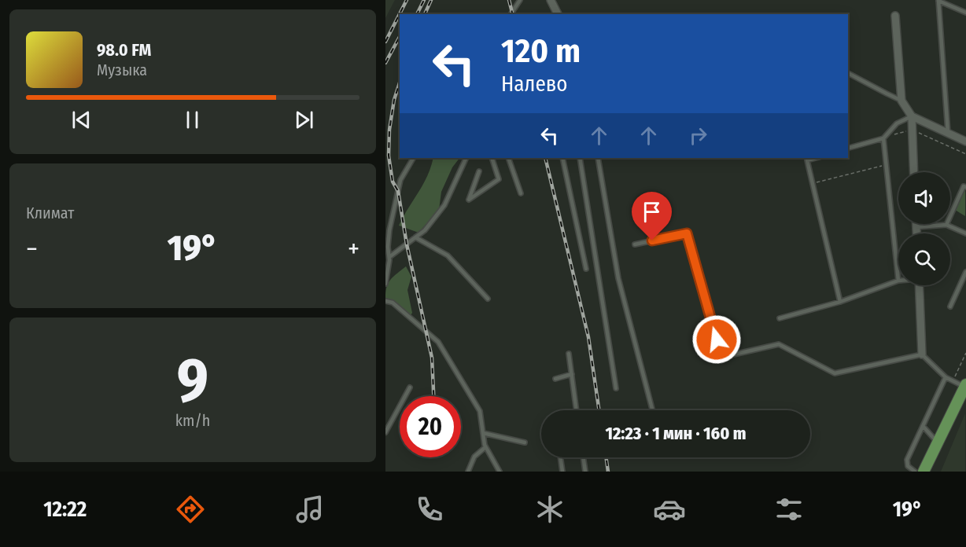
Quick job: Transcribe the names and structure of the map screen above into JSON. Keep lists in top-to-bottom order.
{
  "page": {
    "turn": ["120 m", "Налево"],
    "song": ["98.0 FM", "Музыка"],
    "tile": [
      "Климат",
      ["9", "km/h"]
    ],
    "heat": ["−", "19°", "+"],
    "limit": "20",
    "trip": "12:23 · 1 мин · 160 m",
    "tabs": ["12:22", "19°"]
  }
}
